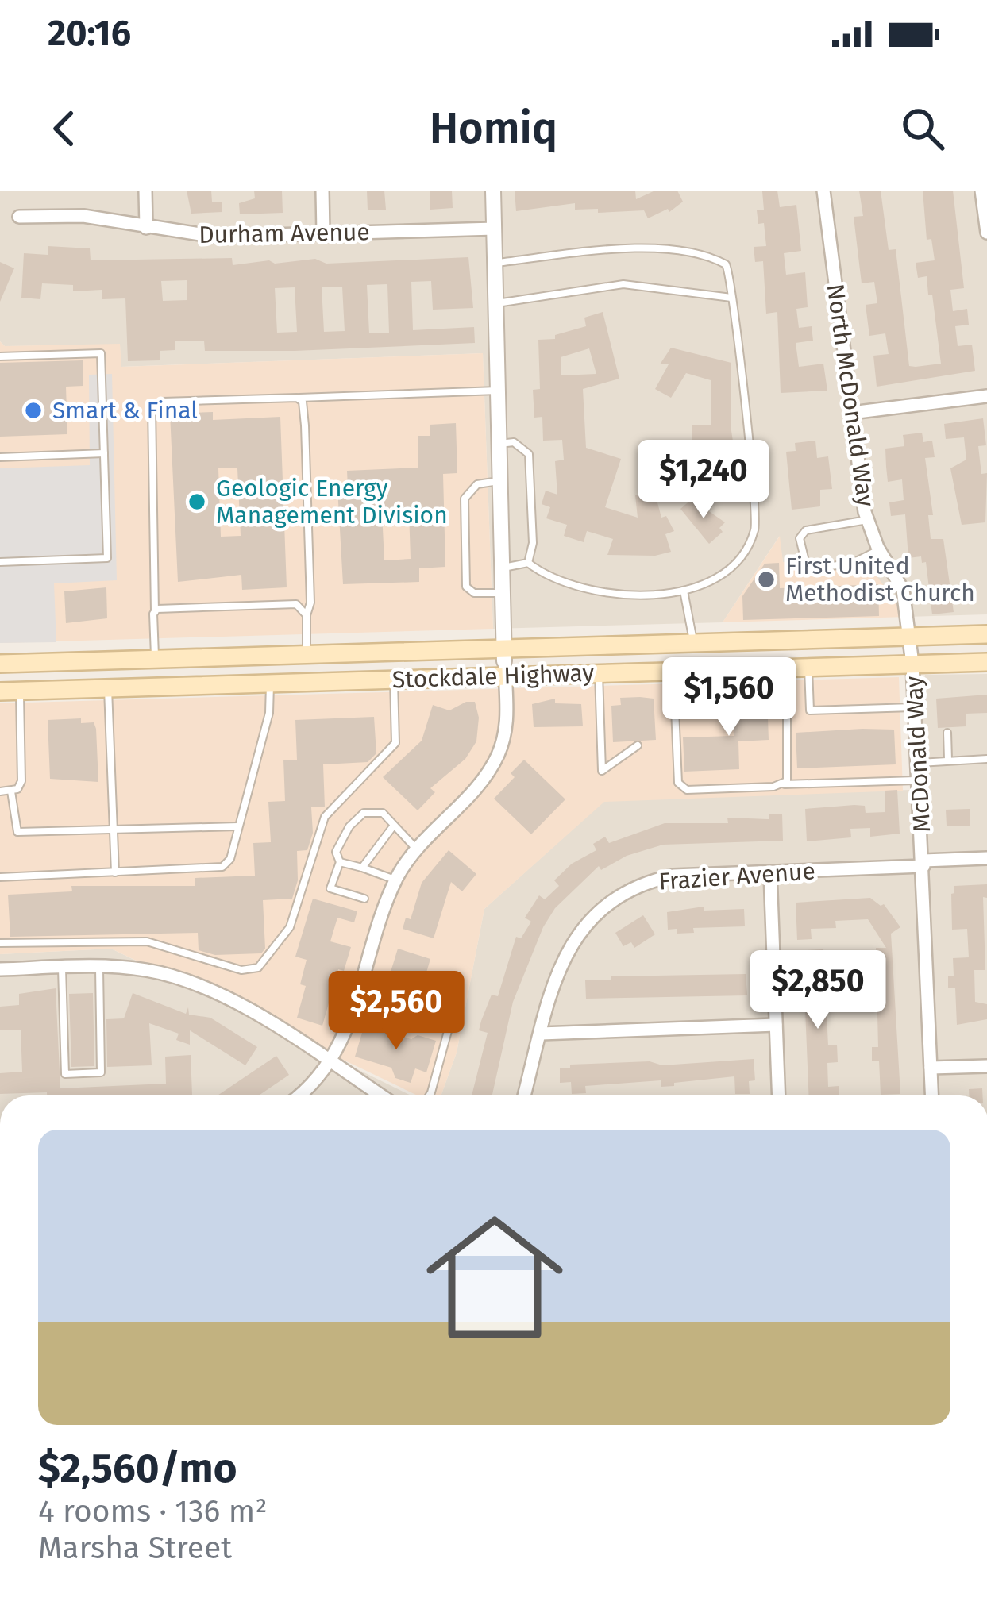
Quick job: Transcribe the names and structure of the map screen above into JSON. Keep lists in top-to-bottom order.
{
  "streets": {
    "main road": ["Stockdale Highway"],
    "street": [
      "Durham Avenue",
      "North McDonald Way",
      "McDonald Way",
      "Frazier Avenue"
    ]
  },
  "crossings": [
    ["North McDonald Way", "Stockdale Highway"],
    ["North McDonald Way", "McDonald Way"],
    ["Stockdale Highway", "McDonald Way"],
    ["McDonald Way", "Frazier Avenue"]
  ],
  "places": ["Smart & Final", "Geologic Energy Management Division", "First United Methodist Church"],
  "page": {
    "status": "20:16",
    "header": "Homiq",
    "price": [
      "$1,240",
      "$1,560",
      "$2,850",
      "$2,560"
    ],
    "list": [
      {
        "name": "$2,560/mo",
        "note": "4 rooms · 136 m² · Marsha Street"
      }
    ]
  }
}
